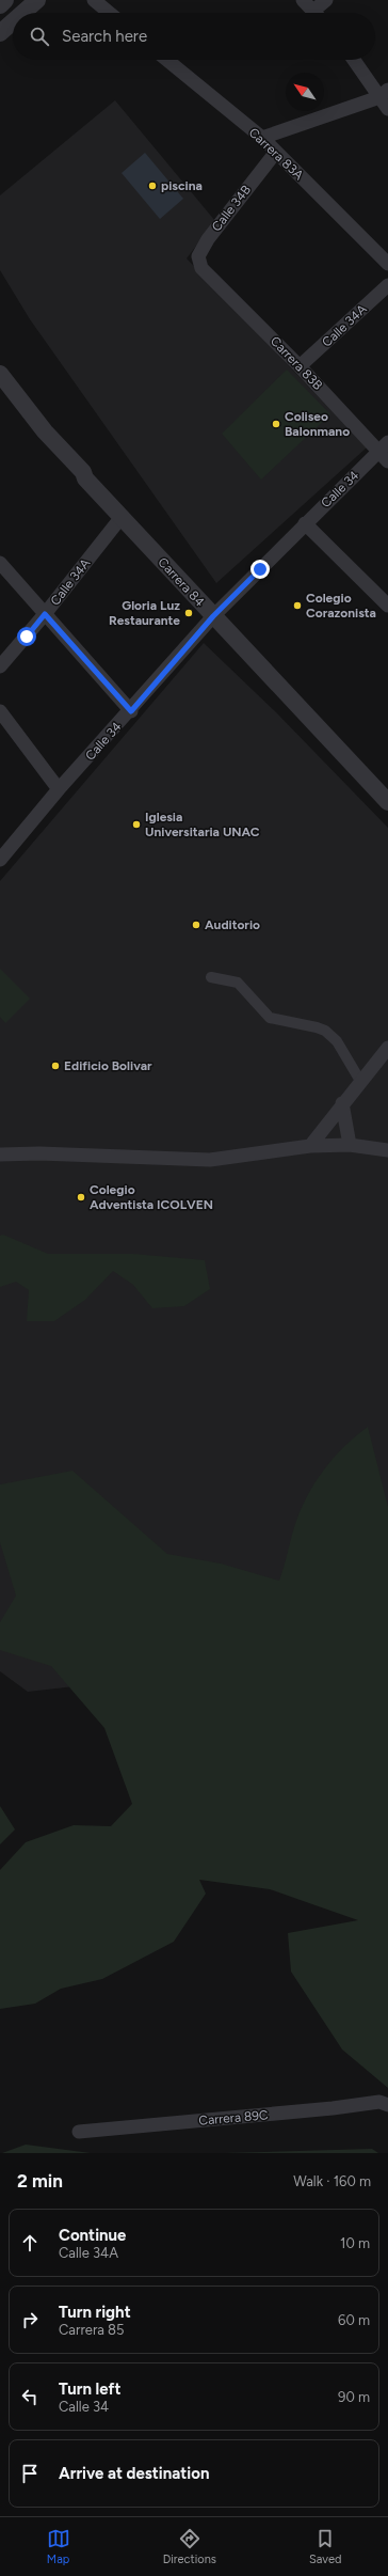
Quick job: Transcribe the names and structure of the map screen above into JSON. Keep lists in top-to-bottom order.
{
  "streets": {
    "street": [
      "Carrera 83A",
      "Calle 34B",
      "Calle 34A",
      "Carrera 83B",
      "Calle 34",
      "Carrera 84",
      "Carrera 89C"
    ]
  },
  "crossings": [
    ["Carrera 83A", "Calle 34B"],
    ["Calle 34B", "Carrera 83B"],
    ["Calle 34A", "Carrera 83B"],
    ["Calle 34A", "Carrera 84"],
    ["Carrera 83B", "Calle 34"],
    ["Calle 34", "Carrera 84"]
  ],
  "places": [
    "piscina",
    "Coliseo Balonmano",
    "Colegio Corazonista",
    "Gloria Luz Restaurante",
    "Iglesia Universitaria UNAC",
    "Auditorio",
    "Edificio Bolivar",
    "Colegio Adventista ICOLVEN"
  ],
  "north": "top left",
  "page": {
    "search": "Search here",
    "heading": ["2 min", "Walk · 160 m"],
    "list": [
      ["Continue", "Calle 34A", "10 m"],
      ["Turn right", "Carrera 85", "60 m"],
      ["Turn left", "Calle 34", "90 m"],
      "Arrive at destination"
    ],
    "nav": ["Map", "Directions", "Saved"]
  }
}
